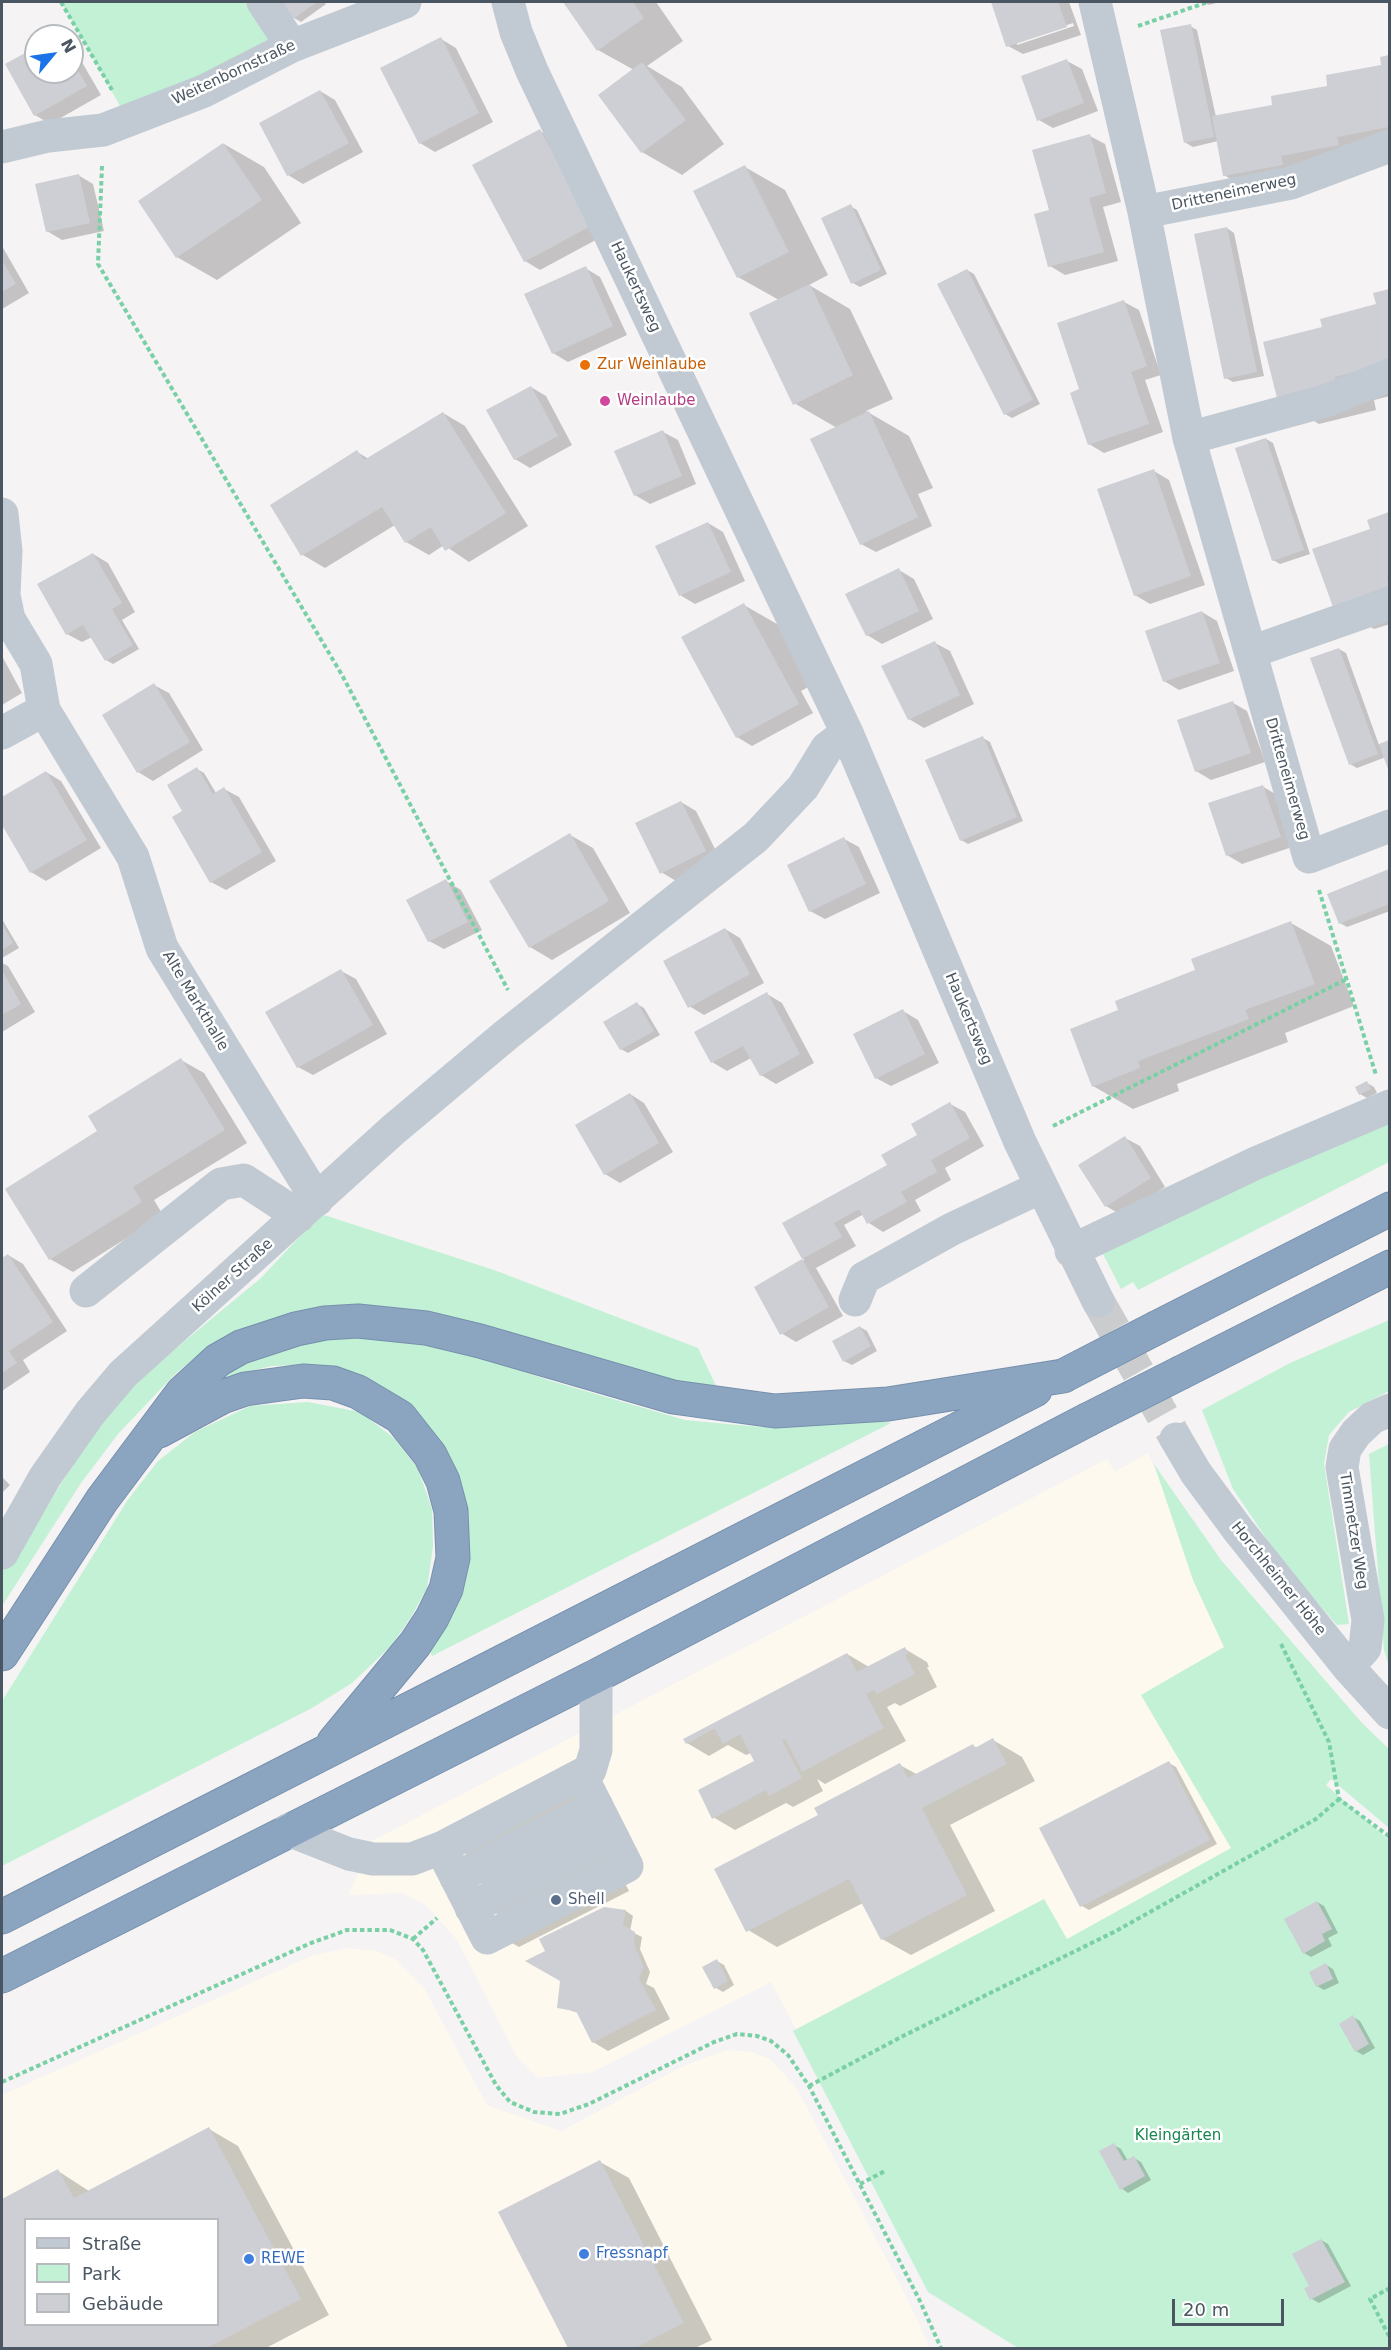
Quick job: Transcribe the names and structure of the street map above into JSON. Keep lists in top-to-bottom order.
{
  "streets": {
    "street": [
      "Weitenbornstraße",
      "Dritteneimerweg",
      "Haukertsweg",
      "Alte Markthalle",
      "Kölner Straße",
      "Timmetzer Weg",
      "Horchheimer Höhe"
    ]
  },
  "crossings": [
    ["Alte Markthalle", "Kölner Straße"],
    ["Timmetzer Weg", "Horchheimer Höhe"]
  ],
  "parks": ["Kleingärten"],
  "places": [
    "Zur Weinlaube",
    "Weinlaube",
    "Shell",
    "Fressnapf",
    "REWE"
  ],
  "legend": ["Straße", "Park", "Gebäude"],
  "scale_bar": "20 m",
  "north": "top right"
}
